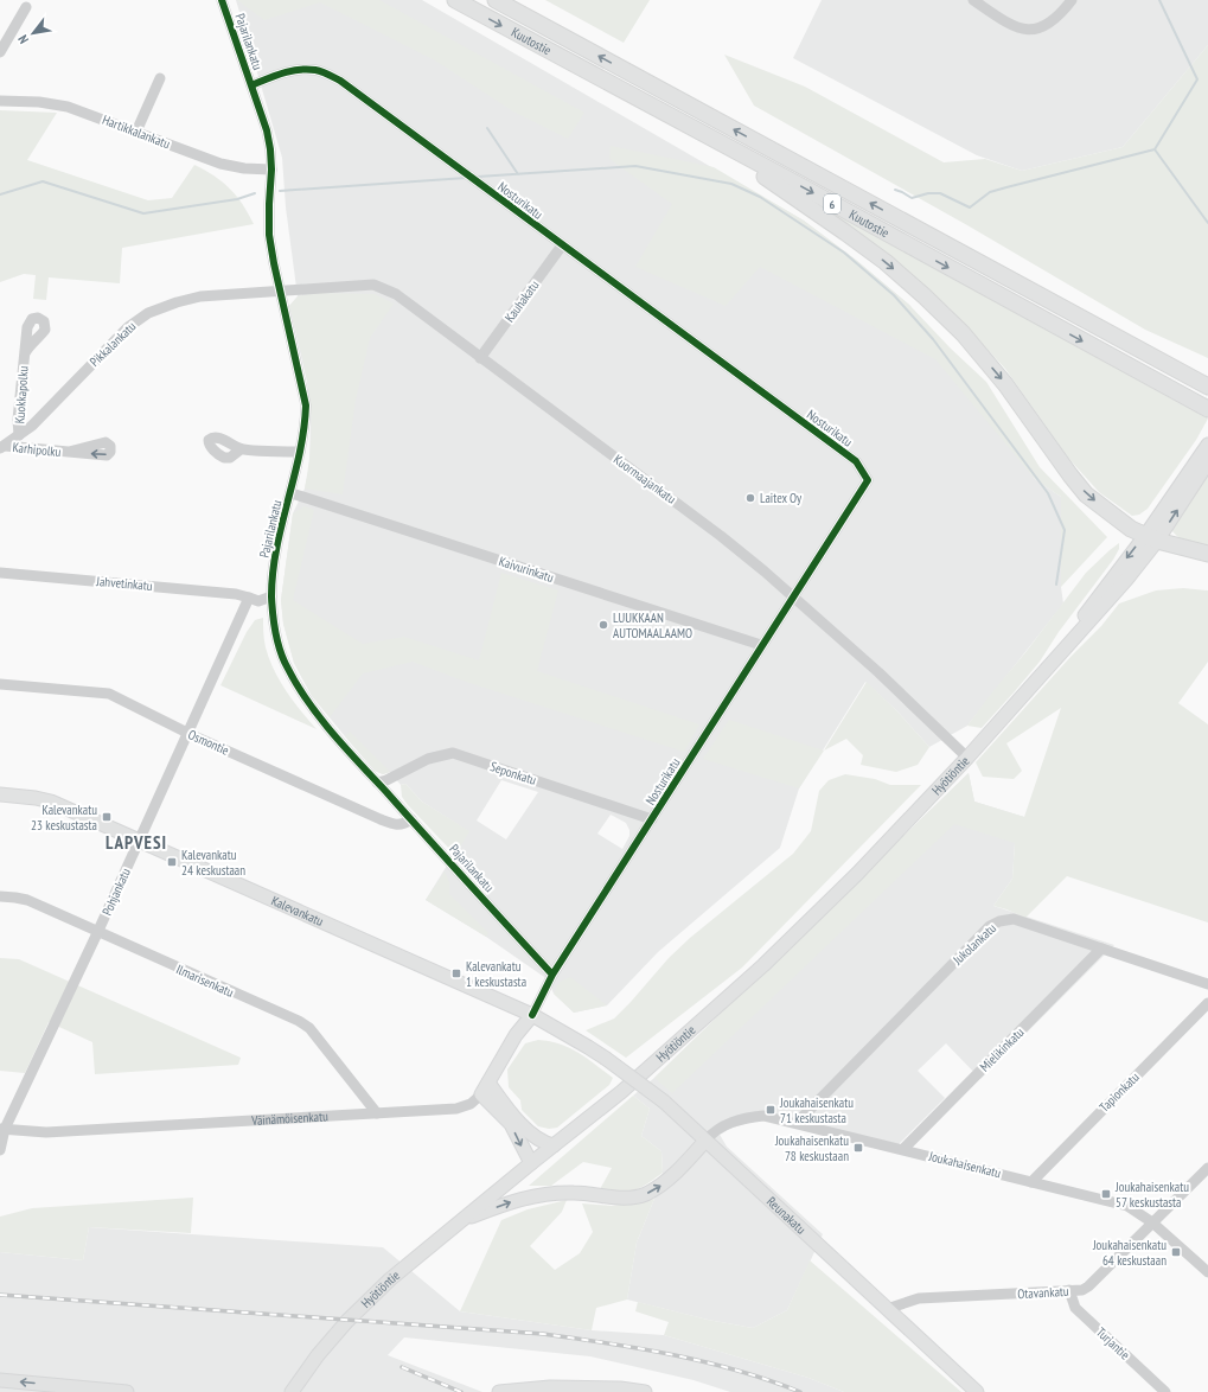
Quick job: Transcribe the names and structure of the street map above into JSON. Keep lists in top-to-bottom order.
{
  "streets": {
    "highway": ["Kuutostie", "6"],
    "main road": [
      "Hyötiöntie",
      "Kalevankatu",
      "Väinämöisenkatu",
      "Reunakatu"
    ],
    "street": [
      "Pajarilankatu",
      "Hartikkalankatu",
      "Nosturikatu",
      "Kauhakatu",
      "Pikkalankatu",
      "Kuokkapolku",
      "Karhipolku",
      "Kuormaajankatu",
      "Kaivurinkatu",
      "Jahvetinkatu",
      "Osmontie",
      "Seponkatu",
      "Pohjankatu",
      "Jukolankatu",
      "Ilmarisenkatu",
      "Mielikinkatu",
      "Tapionkatu",
      "Joukahaisenkatu",
      "Otavankatu",
      "Turjantie"
    ]
  },
  "crossings": [
    ["Pajarilankatu", "Hartikkalankatu"],
    ["Pajarilankatu", "Nosturikatu"],
    ["Pajarilankatu", "Pikkalankatu"],
    ["Pajarilankatu", "Kuormaajankatu"],
    ["Pajarilankatu", "Kaivurinkatu"],
    ["Pajarilankatu", "Osmontie"],
    ["Pajarilankatu", "Seponkatu"],
    ["Nosturikatu", "Kauhakatu"],
    ["Nosturikatu", "Kuormaajankatu"],
    ["Nosturikatu", "Kaivurinkatu"],
    ["Nosturikatu", "Seponkatu"],
    ["Nosturikatu", "Kalevankatu"],
    ["Nosturikatu", "Väinämöisenkatu"],
    ["Kauhakatu", "Kuormaajankatu"],
    ["Pikkalankatu", "Kuokkapolku"],
    ["Pikkalankatu", "Karhipolku"],
    ["Pikkalankatu", "Kuormaajankatu"],
    ["Kuormaajankatu", "Hyötiöntie"],
    ["Jahvetinkatu", "Pohjankatu"],
    ["Osmontie", "Pohjankatu"],
    ["Pohjankatu", "Kalevankatu"],
    ["Pohjankatu", "Ilmarisenkatu"],
    ["Pohjankatu", "Väinämöisenkatu"],
    ["Kalevankatu", "Väinämöisenkatu"],
    ["Kalevankatu", "Reunakatu"],
    ["Jukolankatu", "Mielikinkatu"],
    ["Jukolankatu", "Joukahaisenkatu"],
    ["Ilmarisenkatu", "Väinämöisenkatu"],
    ["Mielikinkatu", "Joukahaisenkatu"],
    ["Tapionkatu", "Joukahaisenkatu"],
    ["Joukahaisenkatu", "Reunakatu"],
    ["Joukahaisenkatu", "Otavankatu"],
    ["Reunakatu", "Otavankatu"],
    ["Otavankatu", "Turjantie"]
  ],
  "districts": ["LAPVESI"],
  "places": {
    "other": ["Laitex Oy", "LUUKKAAN AUTOMAALAAMO"],
    "transit": [
      "Kalevankatu 23 keskustasta",
      "Kalevankatu 24 keskustaan",
      "Kalevankatu 1 keskustasta",
      "Joukahaisenkatu 71 keskustasta",
      "Joukahaisenkatu 78 keskustaan",
      "Joukahaisenkatu 57 keskustasta",
      "Joukahaisenkatu 64 keskustaan"
    ]
  },
  "north": "bottom left"
}
